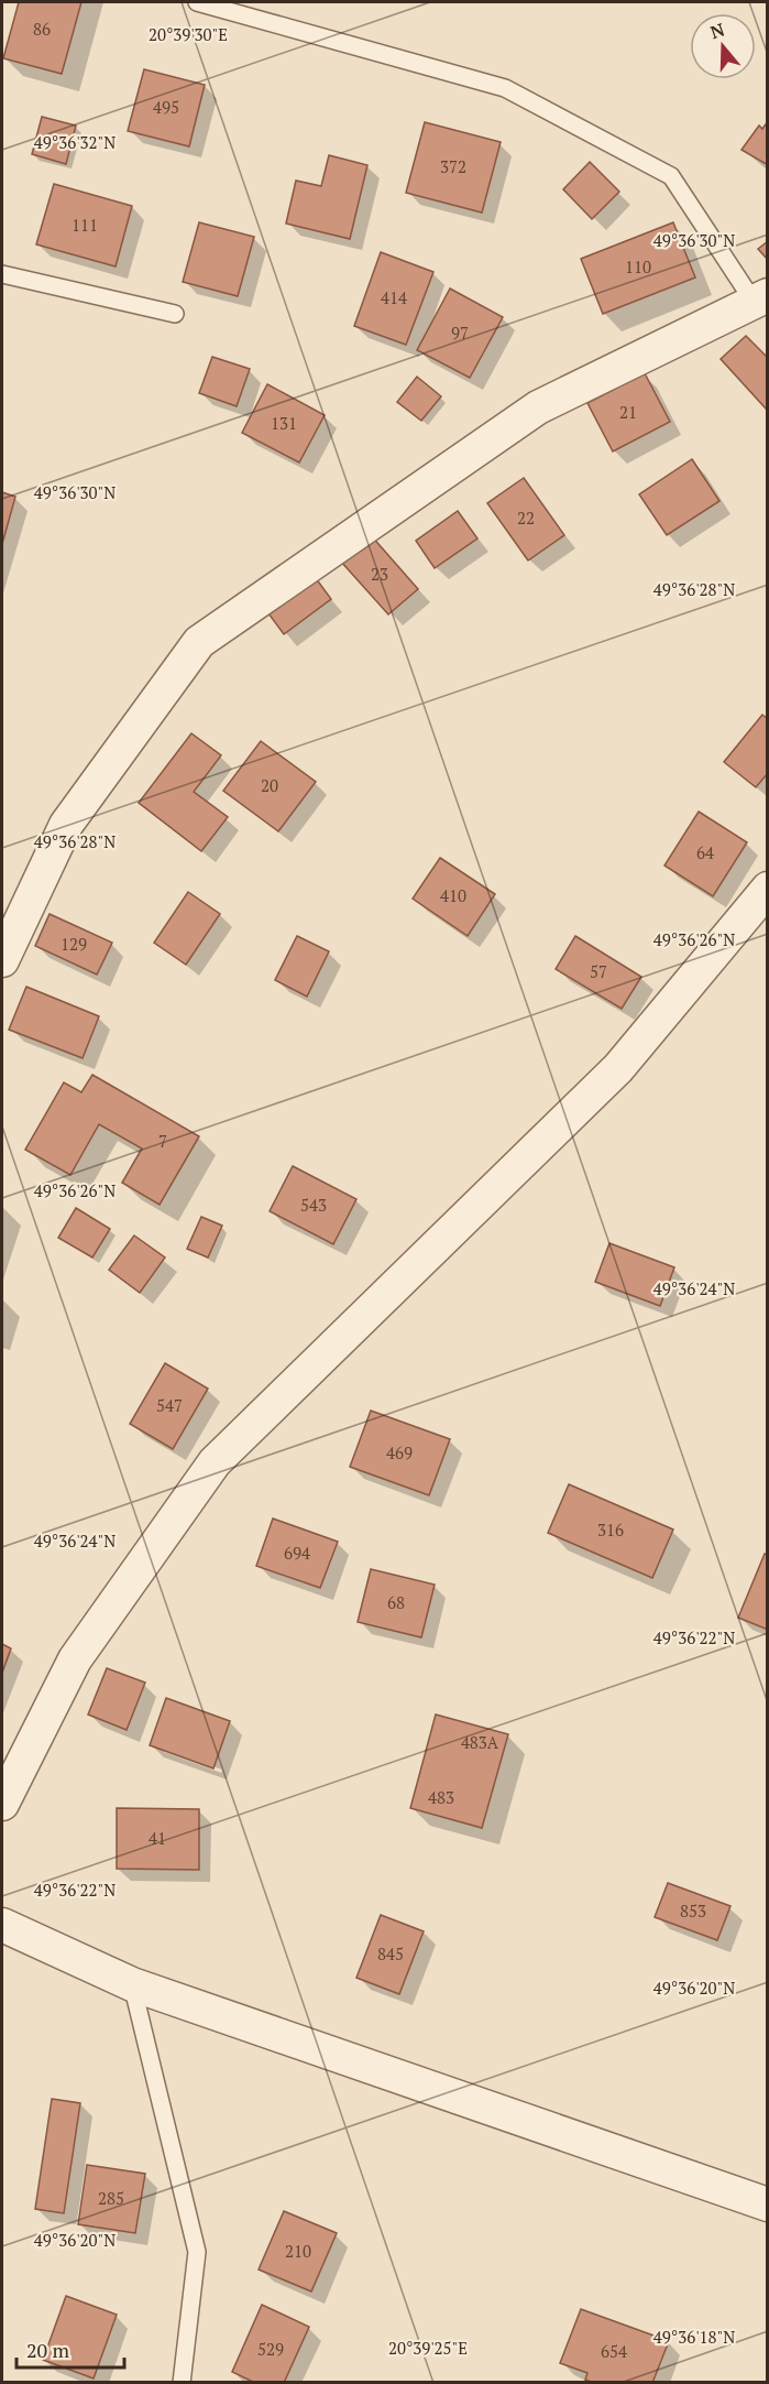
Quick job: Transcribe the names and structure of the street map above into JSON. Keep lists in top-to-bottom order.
{
  "house_numbers": [
    "86",
    "495",
    "372",
    "111",
    "110",
    "414",
    "97",
    "21",
    "131",
    "22",
    "23",
    "20",
    "64",
    "410",
    "129",
    "57",
    "7",
    "543",
    "547",
    "469",
    "316",
    "694",
    "68",
    "483A",
    "483",
    "41",
    "853",
    "845",
    "285",
    "210",
    "529",
    "654"
  ],
  "scale_bar": "20 m",
  "north": "top",
  "coordinates": [
    "20°39'30\"E",
    "49°36'32\"N",
    "49°36'30\"N",
    "49°36'28\"N",
    "49°36'26\"N",
    "49°36'24\"N",
    "49°36'22\"N",
    "49°36'20\"N",
    "49°36'18\"N",
    "20°39'25\"E"
  ]
}
